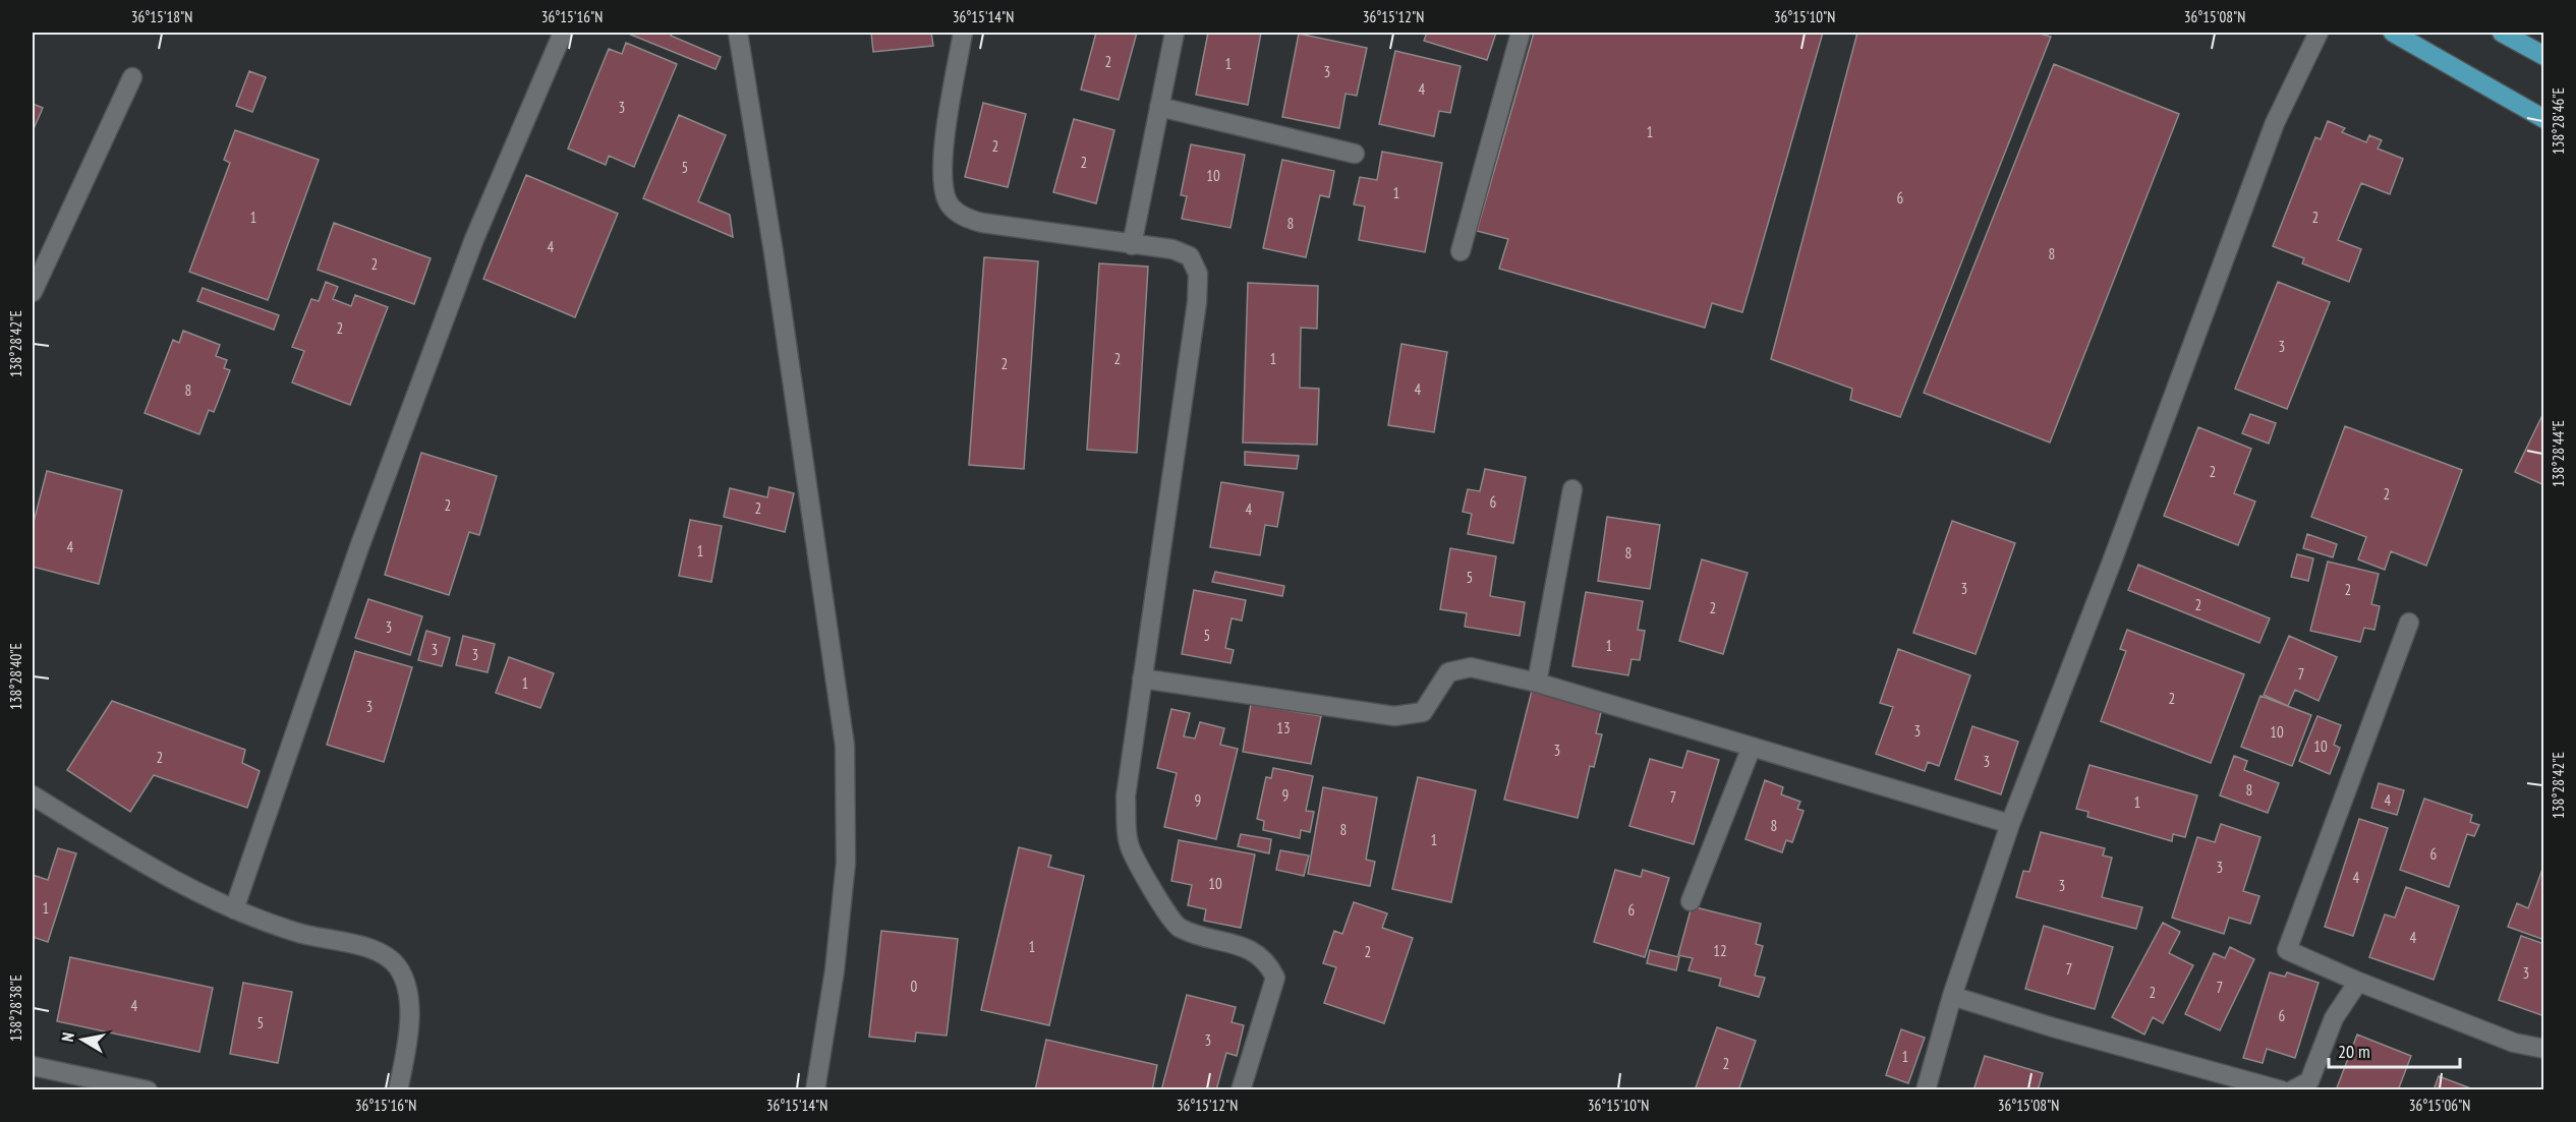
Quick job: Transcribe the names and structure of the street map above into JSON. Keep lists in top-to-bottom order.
{
  "house_numbers": [
    "2",
    "1",
    "3",
    "4",
    "3",
    "1",
    "2",
    "2",
    "5",
    "10",
    "1",
    "6",
    "1",
    "2",
    "8",
    "4",
    "8",
    "2",
    "2",
    "3",
    "2",
    "1",
    "2",
    "4",
    "8",
    "2",
    "2",
    "6",
    "2",
    "2",
    "4",
    "4",
    "1",
    "8",
    "5",
    "3",
    "2",
    "2",
    "2",
    "3",
    "5",
    "1",
    "3",
    "3",
    "7",
    "1",
    "2",
    "3",
    "13",
    "3",
    "10",
    "10",
    "3",
    "2",
    "3",
    "8",
    "9",
    "7",
    "9",
    "4",
    "1",
    "8",
    "8",
    "1",
    "6",
    "3",
    "4",
    "10",
    "3",
    "1",
    "6",
    "4",
    "1",
    "12",
    "2",
    "7",
    "3",
    "0",
    "7",
    "2",
    "4",
    "6",
    "5",
    "3",
    "1",
    "2"
  ],
  "scale_bar": "20 m",
  "north": "left",
  "coordinates": [
    "36°15'18\"N",
    "36°15'16\"N",
    "36°15'14\"N",
    "36°15'12\"N",
    "36°15'10\"N",
    "36°15'08\"N",
    "138°28'46\"E",
    "138°28'42\"E",
    "138°28'44\"E",
    "138°28'40\"E",
    "138°28'38\"E",
    "36°15'06\"N"
  ]
}
